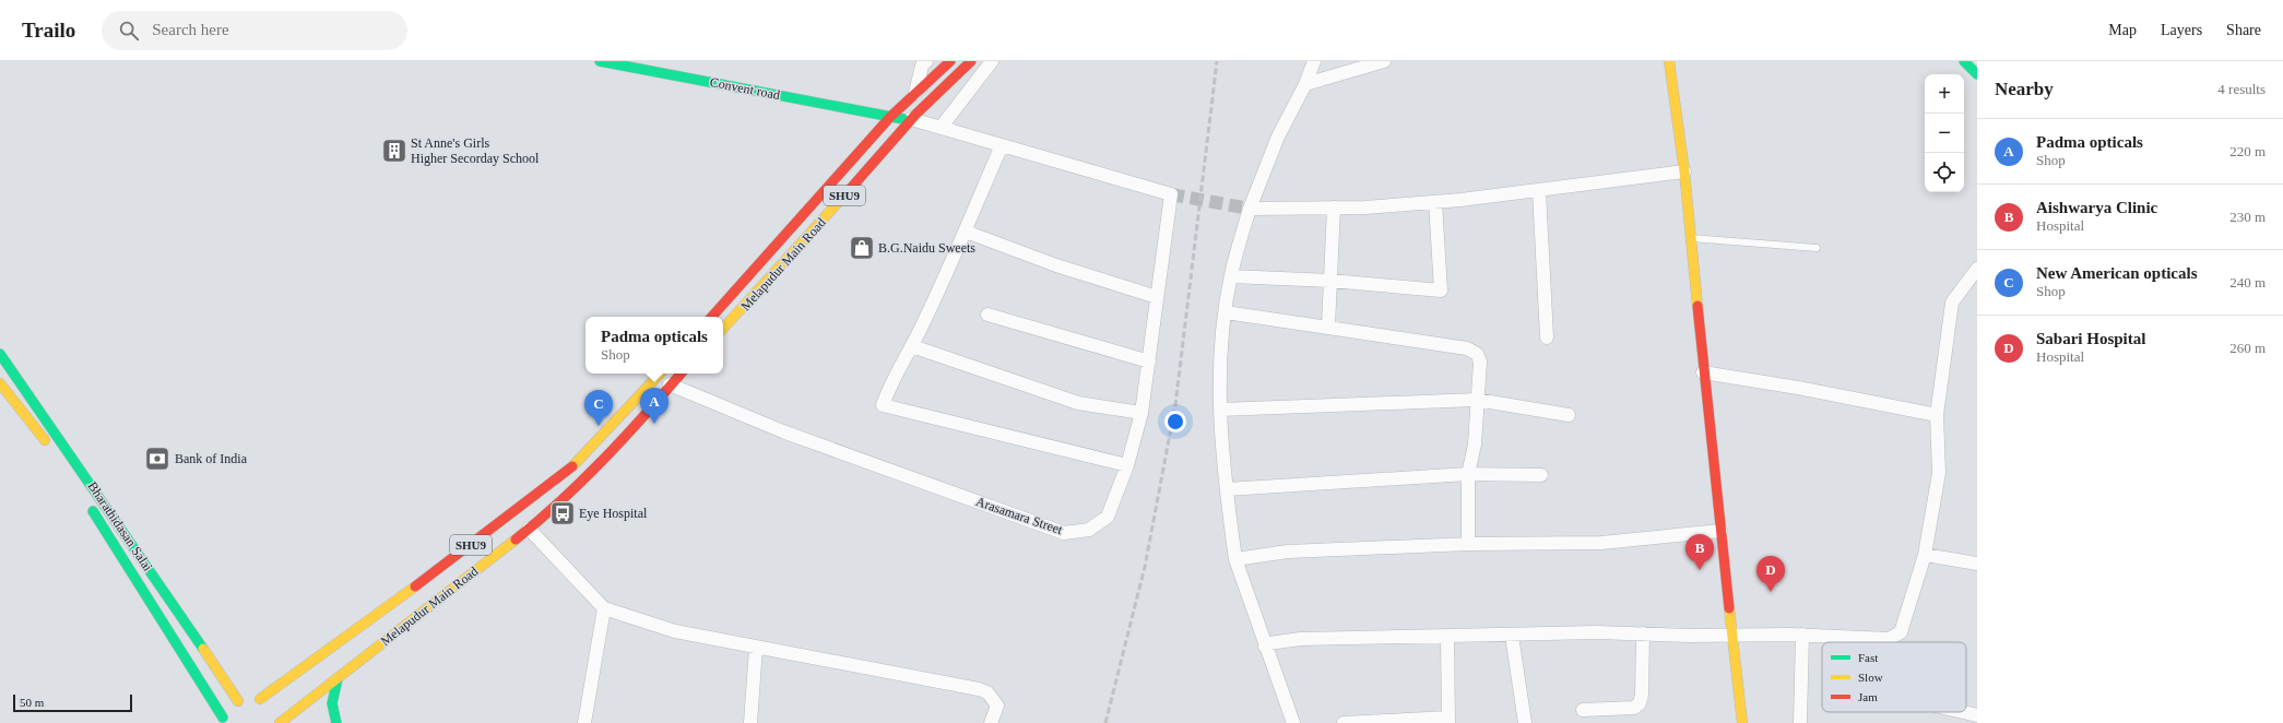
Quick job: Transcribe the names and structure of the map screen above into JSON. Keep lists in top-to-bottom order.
{
  "streets": {
    "main road": [
      "Convent road",
      "SHU9",
      "Melapudur Main Road",
      "Bharathidasan Salai"
    ],
    "street": ["Arasamara Street"]
  },
  "crossings": [
    ["Convent road", "Melapudur Main Road"],
    ["SHU9", "Melapudur Main Road"],
    ["SHU9", "Bharathidasan Salai"],
    ["Melapudur Main Road", "Arasamara Street"],
    ["Melapudur Main Road", "Bharathidasan Salai"]
  ],
  "places": {
    "building": ["St Anne's Girls Higher Secorday School"],
    "shop": ["B.G.Naidu Sweets"],
    "bank": ["Bank of India"],
    "bus stop": ["Eye Hospital"]
  },
  "legend": ["Fast", "Slow", "Jam"],
  "scale_bar": "50 m",
  "page": {
    "header": "Trailo",
    "search": "Search here",
    "nav": ["Map", "Layers", "Share"],
    "heading": ["Nearby", "4 results"],
    "map_buttons": ["+", "−"],
    "list": [
      {
        "mark": "A",
        "name": "Padma opticals",
        "note": "Shop",
        "value": "220 m"
      },
      {
        "mark": "B",
        "name": "Aishwarya Clinic",
        "note": "Hospital",
        "value": "230 m"
      },
      {
        "mark": "C",
        "name": "New American opticals",
        "note": "Shop",
        "value": "240 m"
      },
      {
        "mark": "D",
        "name": "Sabari Hospital",
        "note": "Hospital",
        "value": "260 m"
      }
    ],
    "popup": ["Padma opticals", "Shop"],
    "pins": [
      "A",
      "C",
      "B",
      "D"
    ],
    "scale": "50 m"
  }
}
